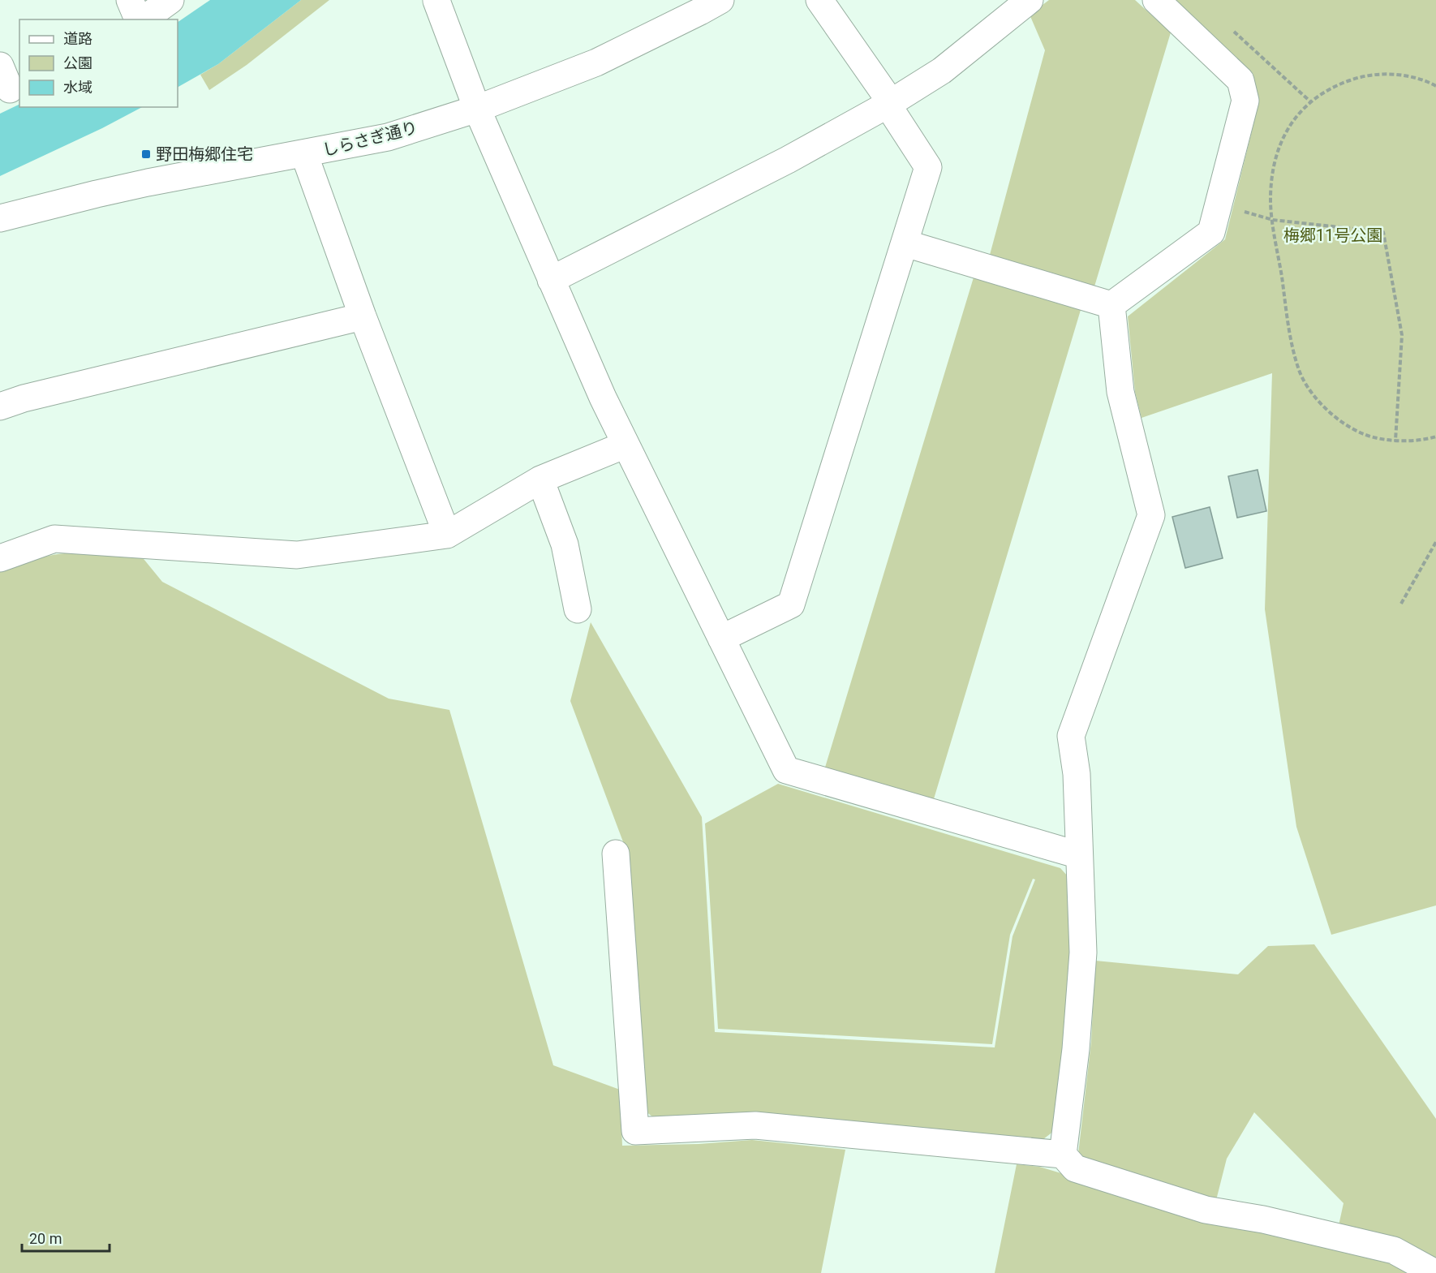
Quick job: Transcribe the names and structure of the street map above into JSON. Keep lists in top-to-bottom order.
{
  "streets": {
    "street": ["しらさぎ通り"]
  },
  "parks": ["梅郷11号公園"],
  "places": {
    "transit": ["野田梅郷住宅"]
  },
  "legend": ["道路", "公園", "水域"],
  "scale_bar": "20 m"
}
